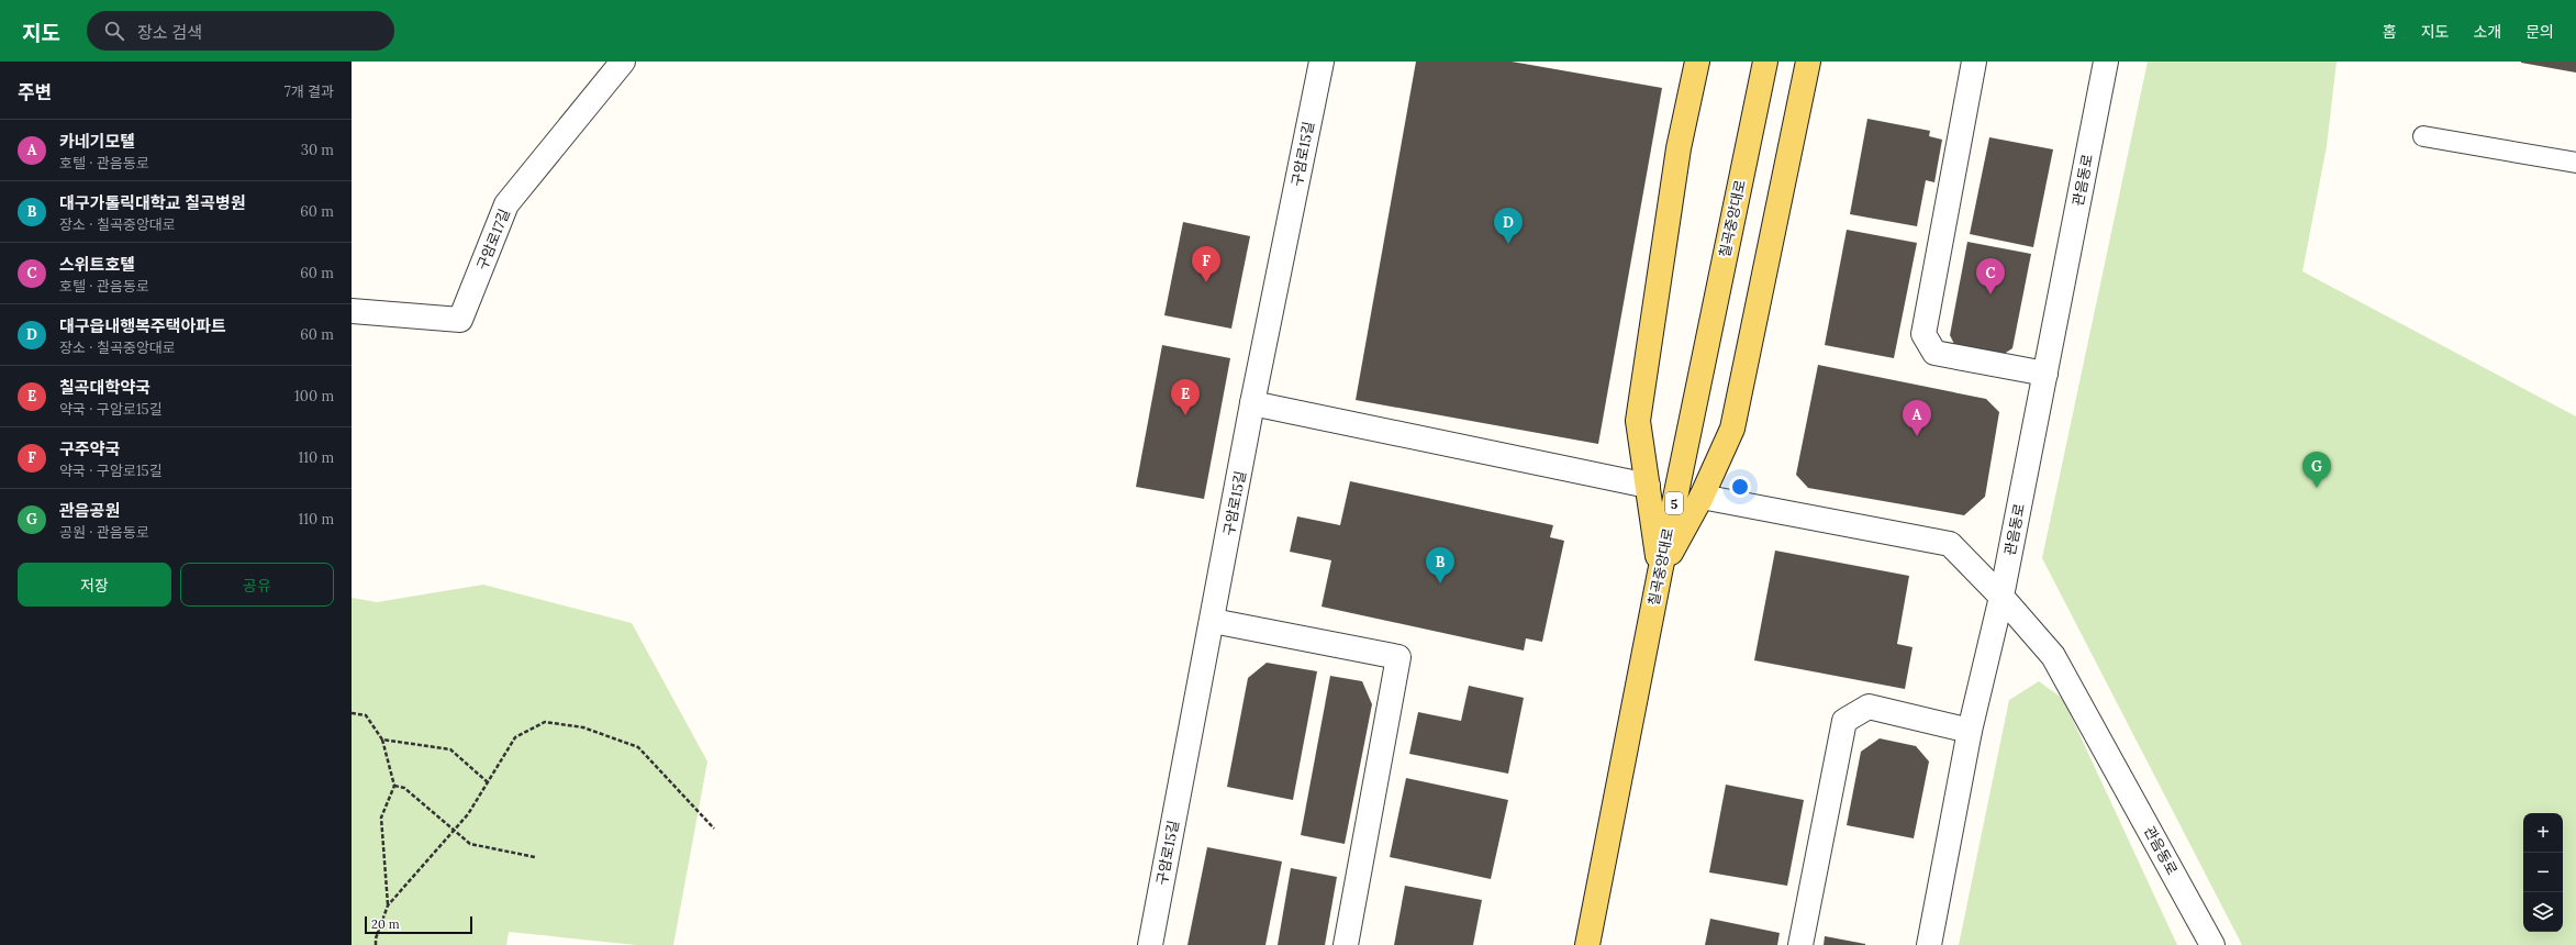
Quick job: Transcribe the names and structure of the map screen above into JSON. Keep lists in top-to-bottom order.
{
  "streets": {
    "main road": ["칠곡중앙대로", "5"],
    "street": ["구암로15길", "관음동로", "구암로17길"]
  },
  "scale_bar": "20 m",
  "page": {
    "header": "지도",
    "search": "장소 검색",
    "nav": [
      "홈",
      "지도",
      "소개",
      "문의"
    ],
    "heading": ["주변", "7개 결과"],
    "list": [
      {
        "mark": "A",
        "name": "카네기모텔",
        "note": "호텔 · 관음동로",
        "value": "30 m"
      },
      {
        "mark": "B",
        "name": "대구가톨릭대학교 칠곡병원",
        "note": "장소 · 칠곡중앙대로",
        "value": "60 m"
      },
      {
        "mark": "C",
        "name": "스위트호텔",
        "note": "호텔 · 관음동로",
        "value": "60 m"
      },
      {
        "mark": "D",
        "name": "대구읍내행복주택아파트",
        "note": "장소 · 칠곡중앙대로",
        "value": "60 m"
      },
      {
        "mark": "E",
        "name": "칠곡대학약국",
        "note": "약국 · 구암로15길",
        "value": "100 m"
      },
      {
        "mark": "F",
        "name": "구주약국",
        "note": "약국 · 구암로15길",
        "value": "110 m"
      },
      {
        "mark": "G",
        "name": "관음공원",
        "note": "공원 · 관음동로",
        "value": "110 m"
      }
    ],
    "pins": [
      "D",
      "F",
      "C",
      "E",
      "A",
      "G",
      "B"
    ],
    "buttons": ["저장", "공유"],
    "map_buttons": ["+", "−"],
    "scale": "20 m"
  }
}
